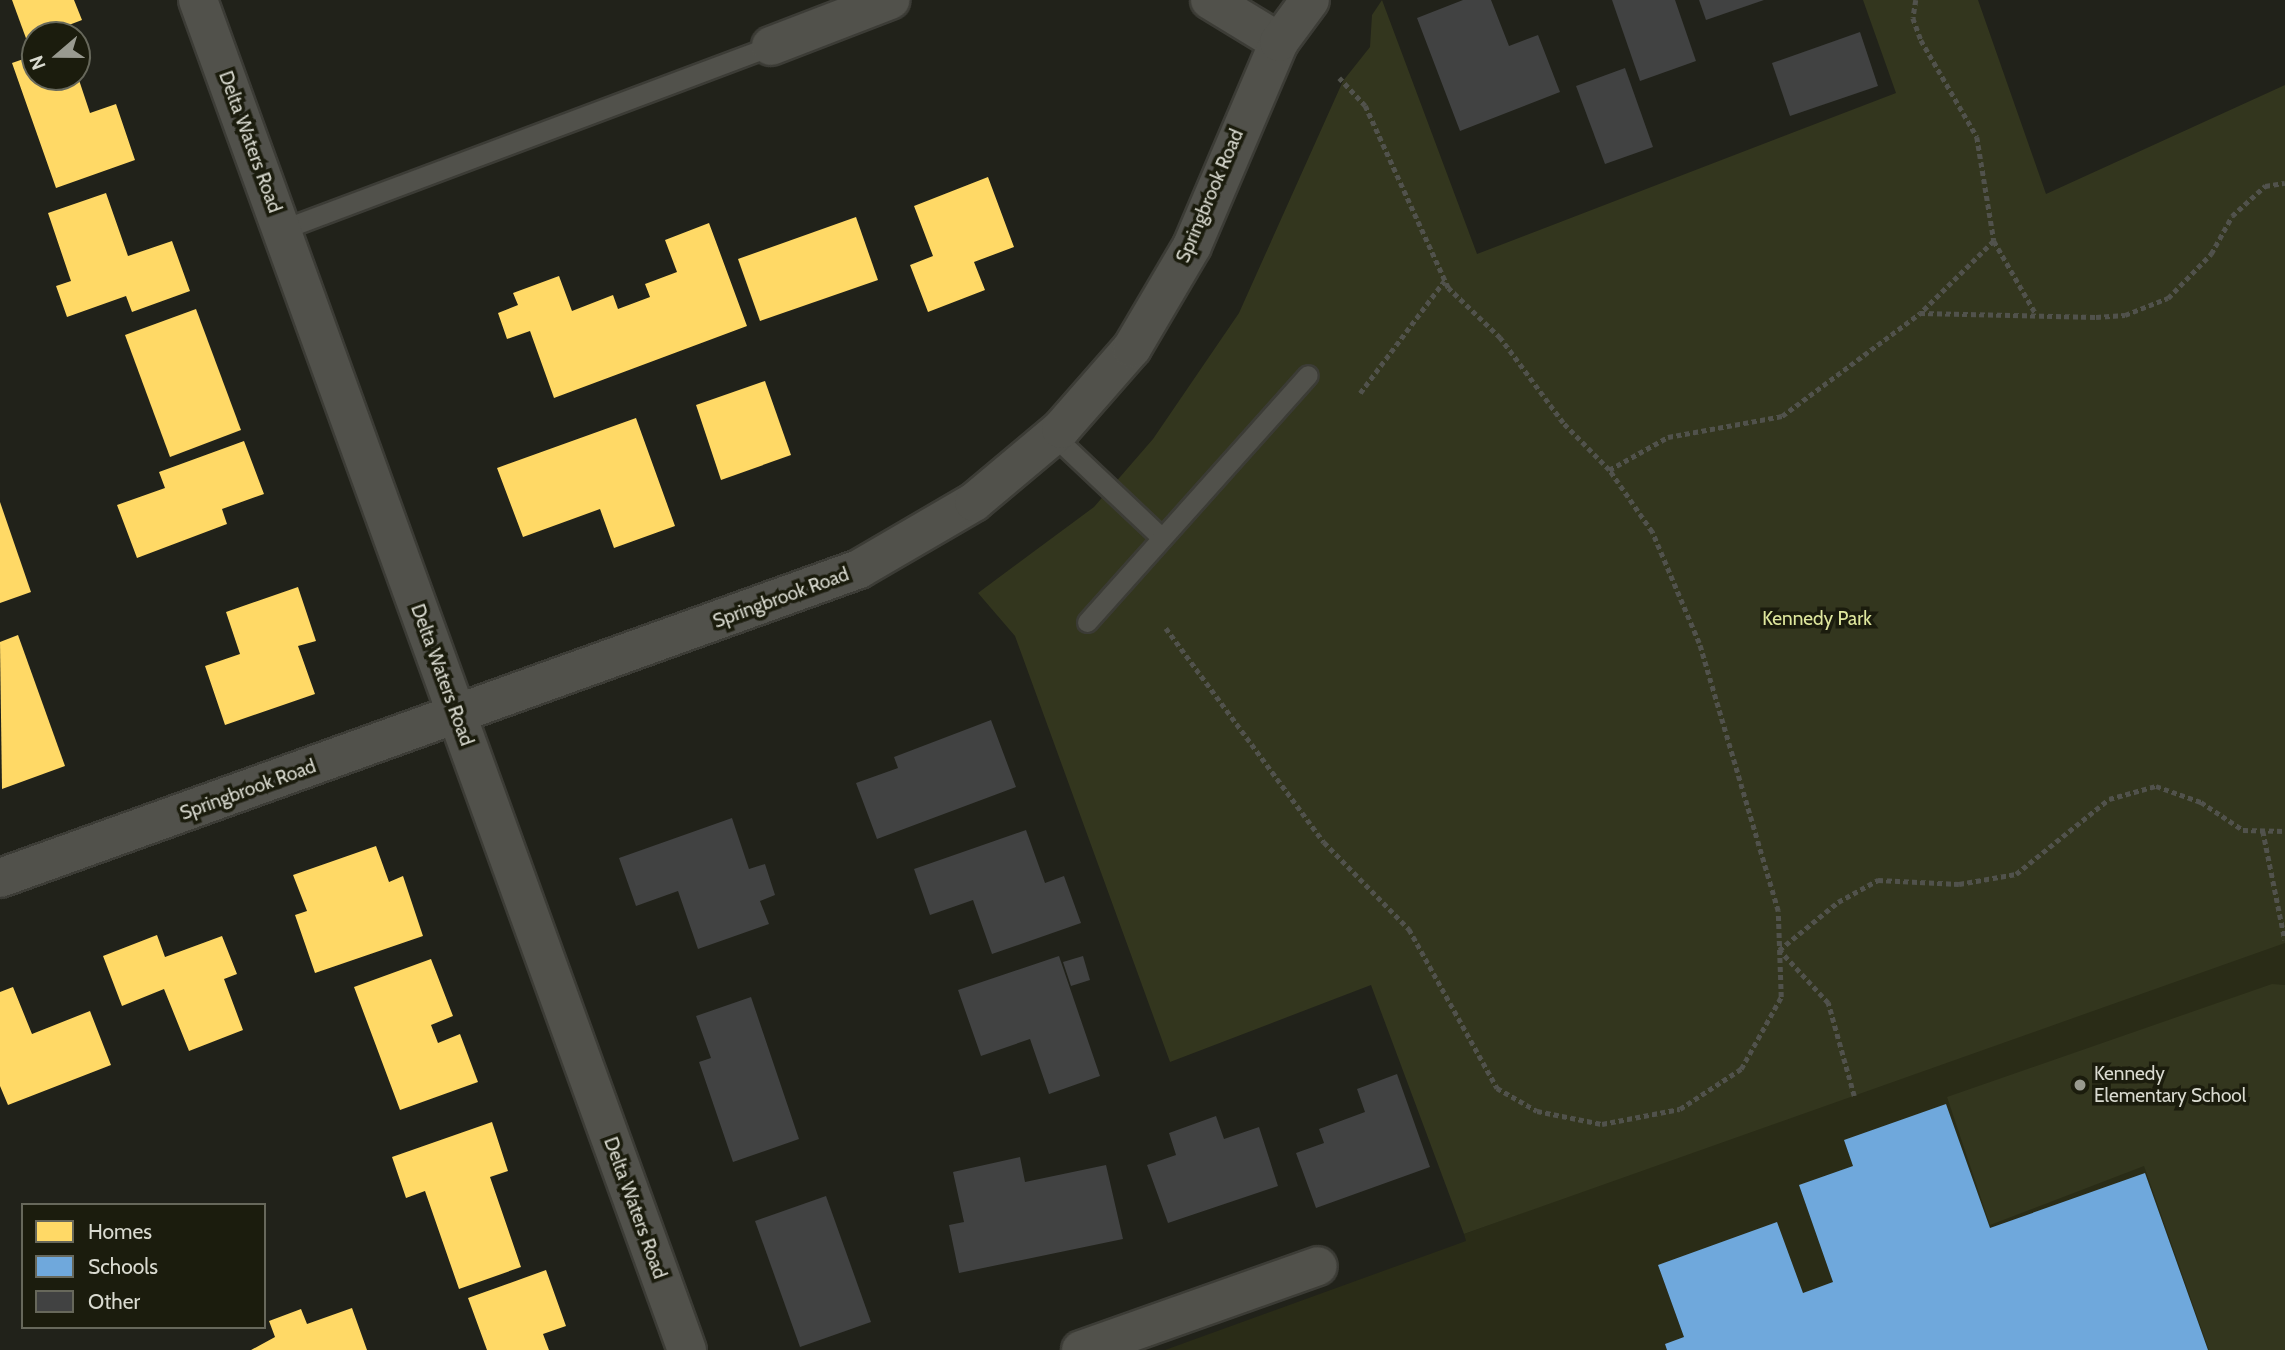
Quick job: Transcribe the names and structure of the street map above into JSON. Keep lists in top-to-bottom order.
{
  "streets": {
    "street": ["Delta Waters Road", "Springbrook Road"]
  },
  "crossings": [
    ["Delta Waters Road", "Springbrook Road"]
  ],
  "parks": ["Kennedy Park"],
  "places": ["Kennedy Elementary School"],
  "legend": ["Homes", "Schools", "Other"],
  "north": "left"
}
